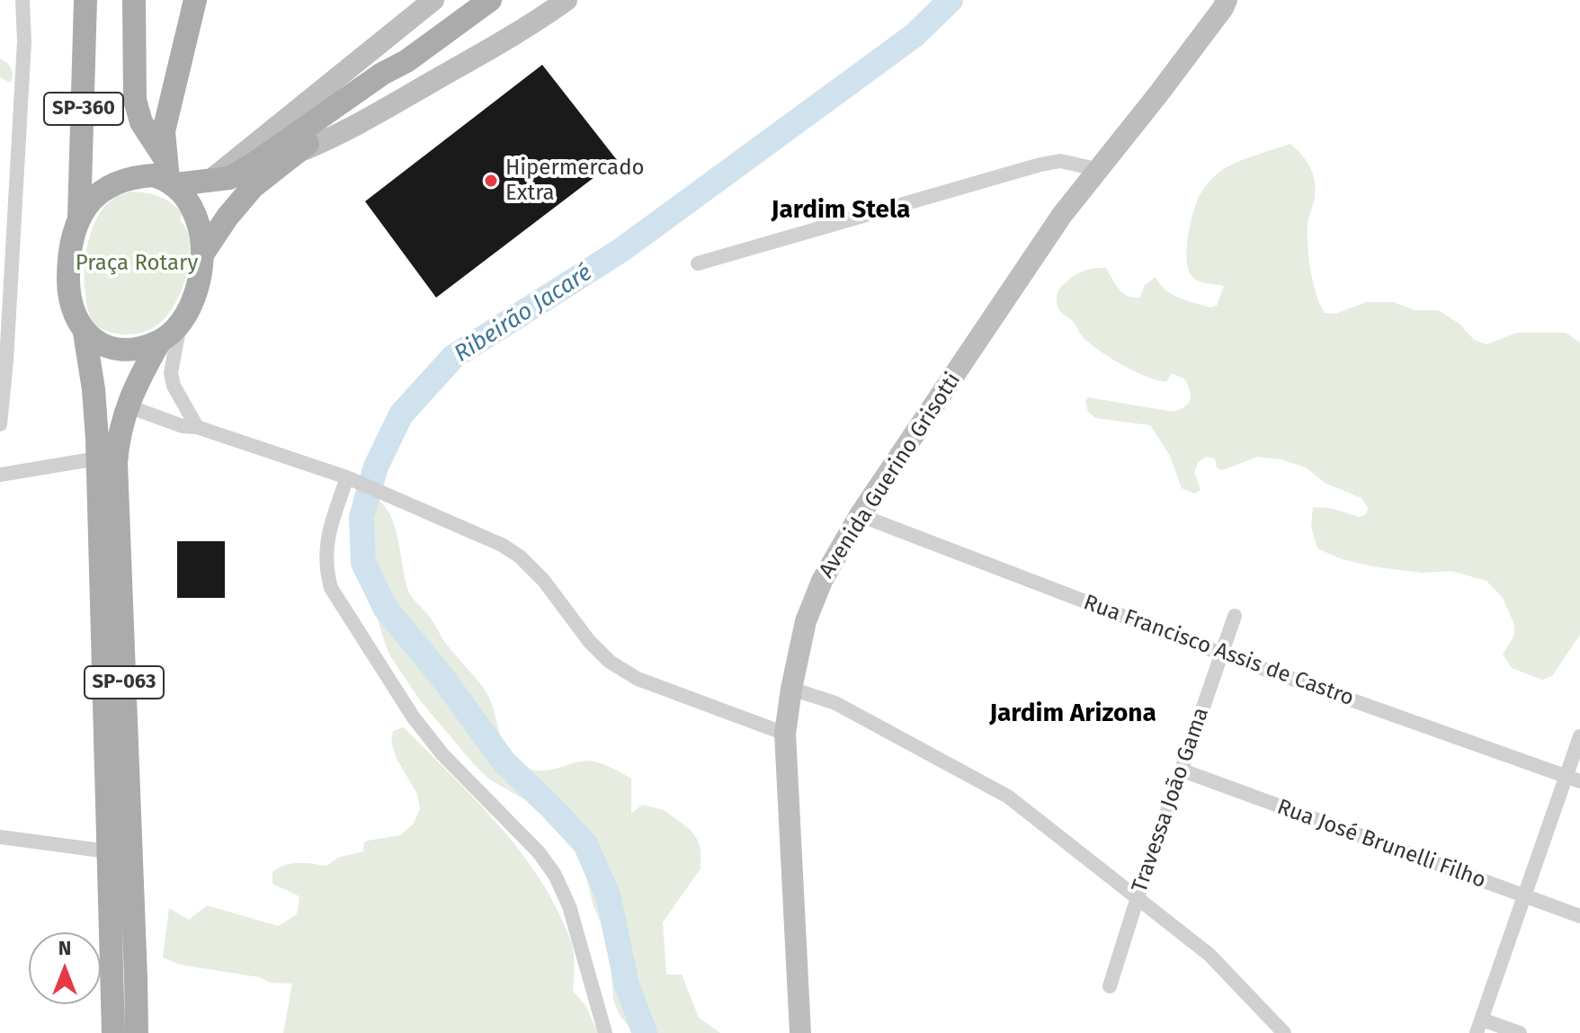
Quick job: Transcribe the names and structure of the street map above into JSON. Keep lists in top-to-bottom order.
{
  "streets": {
    "main road": ["SP-360", "Avenida Guerino Grisotti", "SP-063"],
    "street": ["Rua Francisco Assis de Castro", "Travessa João Gama", "Rua José Brunelli Filho"]
  },
  "crossings": [
    ["SP-360", "SP-063"],
    ["Avenida Guerino Grisotti", "Rua Francisco Assis de Castro"],
    ["Rua Francisco Assis de Castro", "Travessa João Gama"],
    ["Travessa João Gama", "Rua José Brunelli Filho"]
  ],
  "districts": ["Jardim Stela", "Jardim Arizona"],
  "water": ["Ribeirão Jacaré"],
  "parks": ["Praça Rotary"],
  "places": ["Hipermercado Extra"],
  "north": "top"
}
